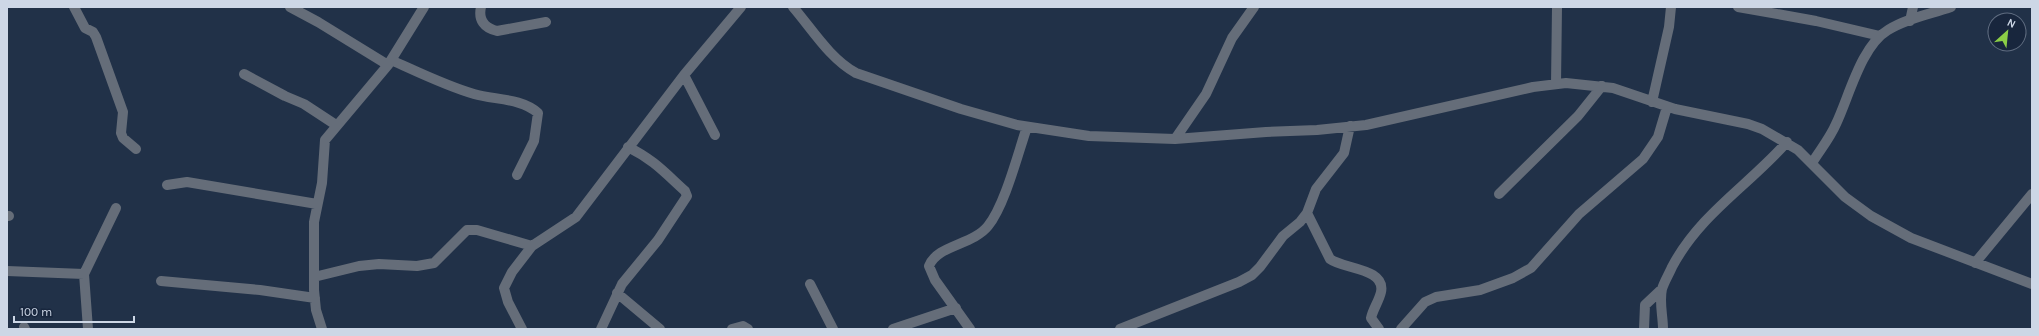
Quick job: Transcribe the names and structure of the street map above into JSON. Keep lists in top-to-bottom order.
{
  "scale_bar": "100 m",
  "north": "top right"
}
